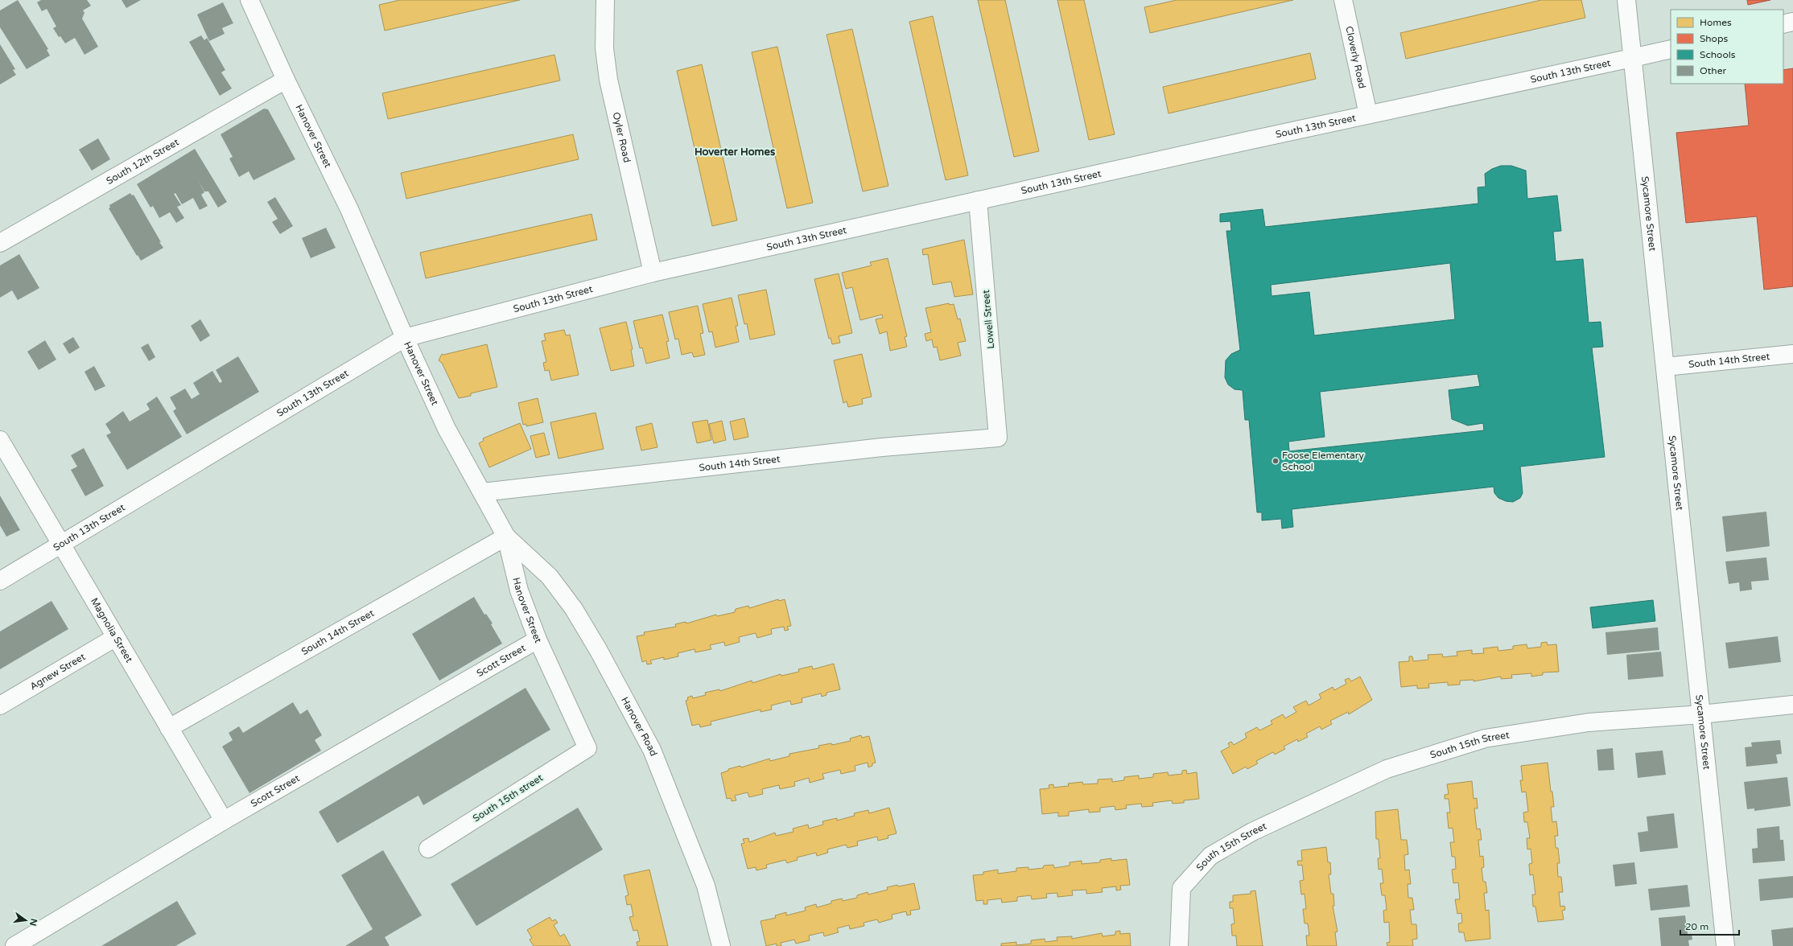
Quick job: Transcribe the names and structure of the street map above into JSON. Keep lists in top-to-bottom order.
{
  "streets": {
    "street": [
      "Cloverly Road",
      "South 13th Street",
      "Hanover Street",
      "Oyler Road",
      "South 12th Street",
      "Sycamore Street",
      "Lowell Street",
      "South 14th Street",
      "Magnolia Street",
      "Scott Street",
      "Agnew Street",
      "Hanover Road",
      "South 15th Street",
      "South 15th street"
    ]
  },
  "crossings": [
    ["Cloverly Road", "South 13th Street"],
    ["South 13th Street", "Hanover Street"],
    ["South 13th Street", "Oyler Road"],
    ["South 13th Street", "Sycamore Street"],
    ["South 13th Street", "Lowell Street"],
    ["South 13th Street", "Magnolia Street"],
    ["Hanover Street", "South 12th Street"],
    ["Hanover Street", "South 14th Street"],
    ["Hanover Street", "Scott Street"],
    ["Hanover Street", "Hanover Road"],
    ["Hanover Street", "South 15th street"],
    ["Sycamore Street", "South 14th Street"],
    ["Sycamore Street", "South 15th Street"],
    ["Lowell Street", "South 14th Street"],
    ["South 14th Street", "Magnolia Street"],
    ["South 14th Street", "Hanover Road"],
    ["Magnolia Street", "Scott Street"],
    ["Magnolia Street", "Agnew Street"]
  ],
  "districts": ["Hoverter Homes"],
  "places": ["Foose Elementary School"],
  "legend": [
    "Homes",
    "Shops",
    "Schools",
    "Other"
  ],
  "scale_bar": "20 m",
  "north": "right"
}
